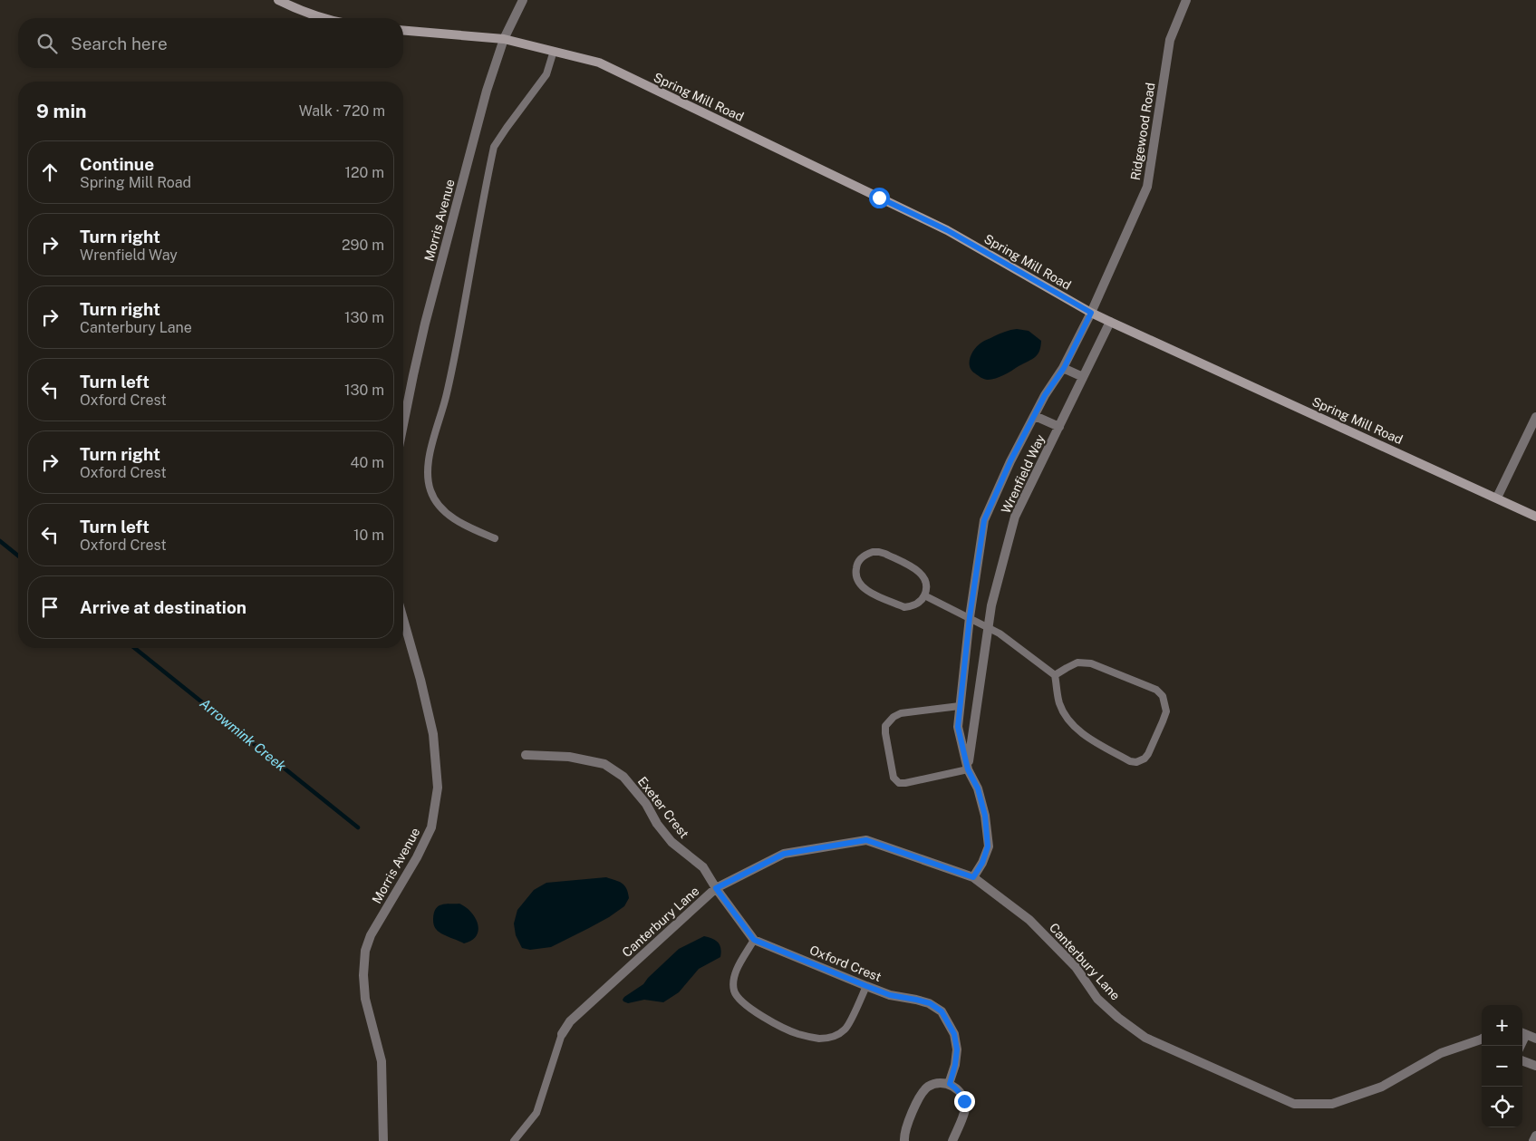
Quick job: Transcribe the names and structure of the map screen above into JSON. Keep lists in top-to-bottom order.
{
  "streets": {
    "main road": ["Spring Mill Road"],
    "street": [
      "Ridgewood Road",
      "Morris Avenue",
      "Wrenfield Way",
      "Exeter Crest",
      "Canterbury Lane",
      "Oxford Crest"
    ]
  },
  "crossings": [
    ["Spring Mill Road", "Ridgewood Road"],
    ["Spring Mill Road", "Morris Avenue"],
    ["Spring Mill Road", "Wrenfield Way"],
    ["Ridgewood Road", "Wrenfield Way"],
    ["Wrenfield Way", "Canterbury Lane"],
    ["Exeter Crest", "Canterbury Lane"]
  ],
  "water": ["Arrowmink Creek"],
  "page": {
    "search": "Search here",
    "heading": ["9 min", "Walk · 720 m"],
    "list": [
      ["Continue", "Spring Mill Road", "120 m"],
      ["Turn right", "Wrenfield Way", "290 m"],
      ["Turn right", "Canterbury Lane", "130 m"],
      ["Turn left", "Oxford Crest", "130 m"],
      ["Turn right", "Oxford Crest", "40 m"],
      ["Turn left", "Oxford Crest", "10 m"],
      "Arrive at destination"
    ],
    "map_buttons": ["+", "−"]
  }
}
